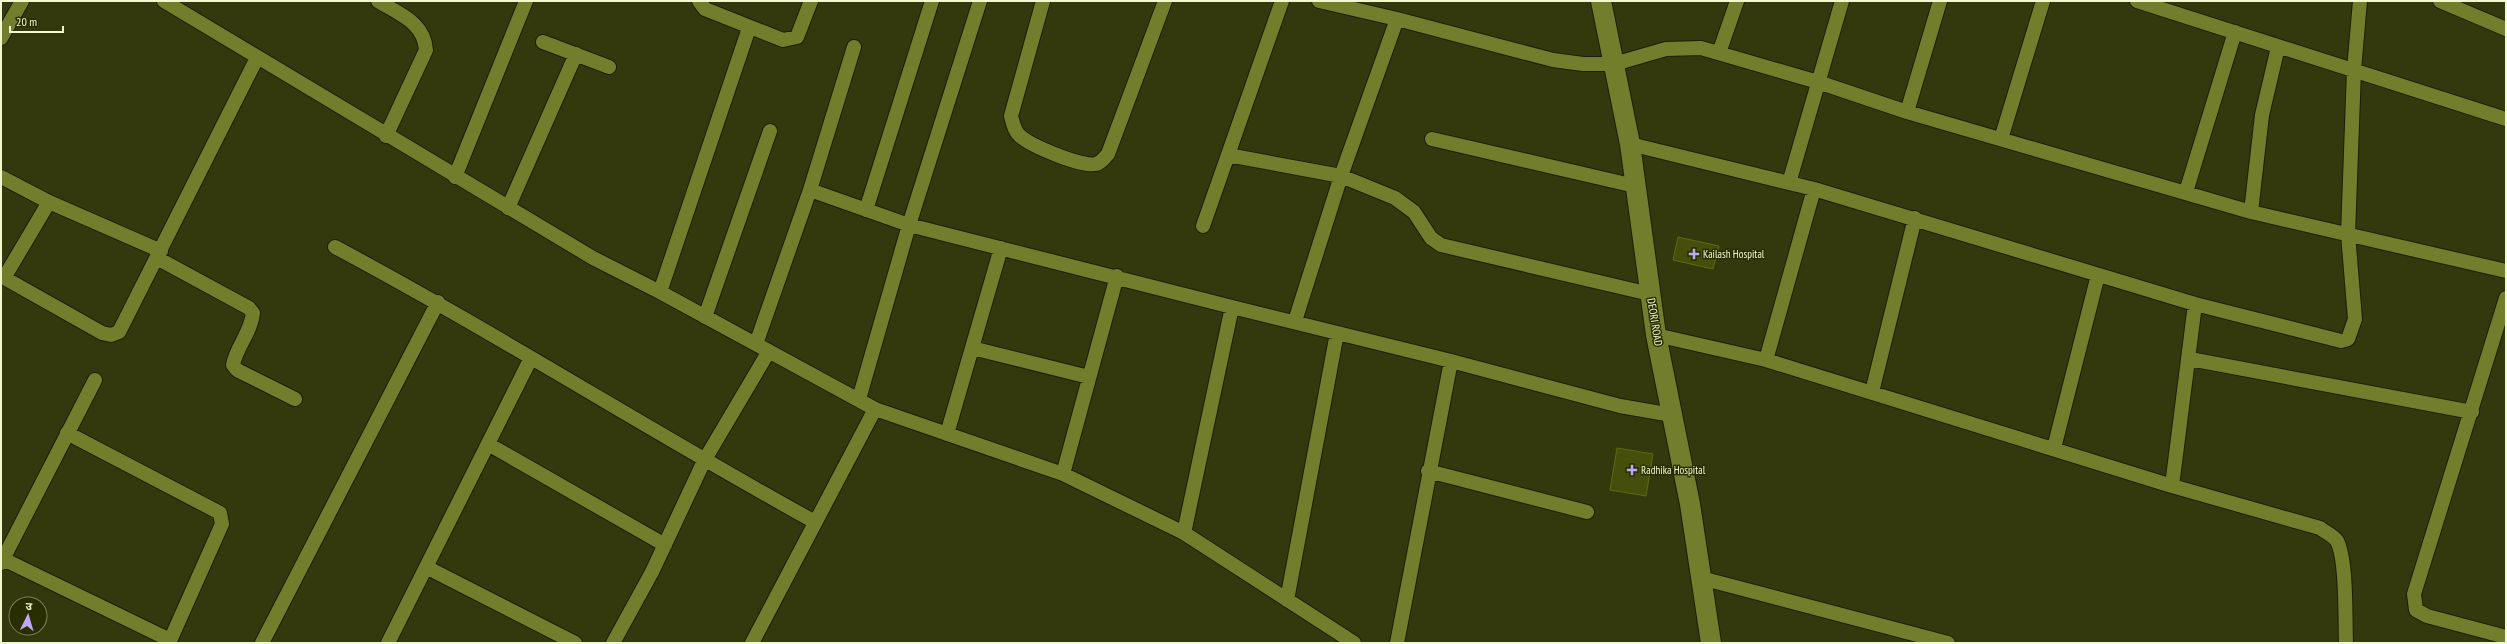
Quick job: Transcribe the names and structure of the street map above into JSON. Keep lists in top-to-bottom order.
{
  "streets": {
    "street": ["DEORI ROAD"]
  },
  "places": {
    "health": ["Kailash Hospital", "Radhika Hospital"]
  },
  "scale_bar": "20 m",
  "north": "top"
}
